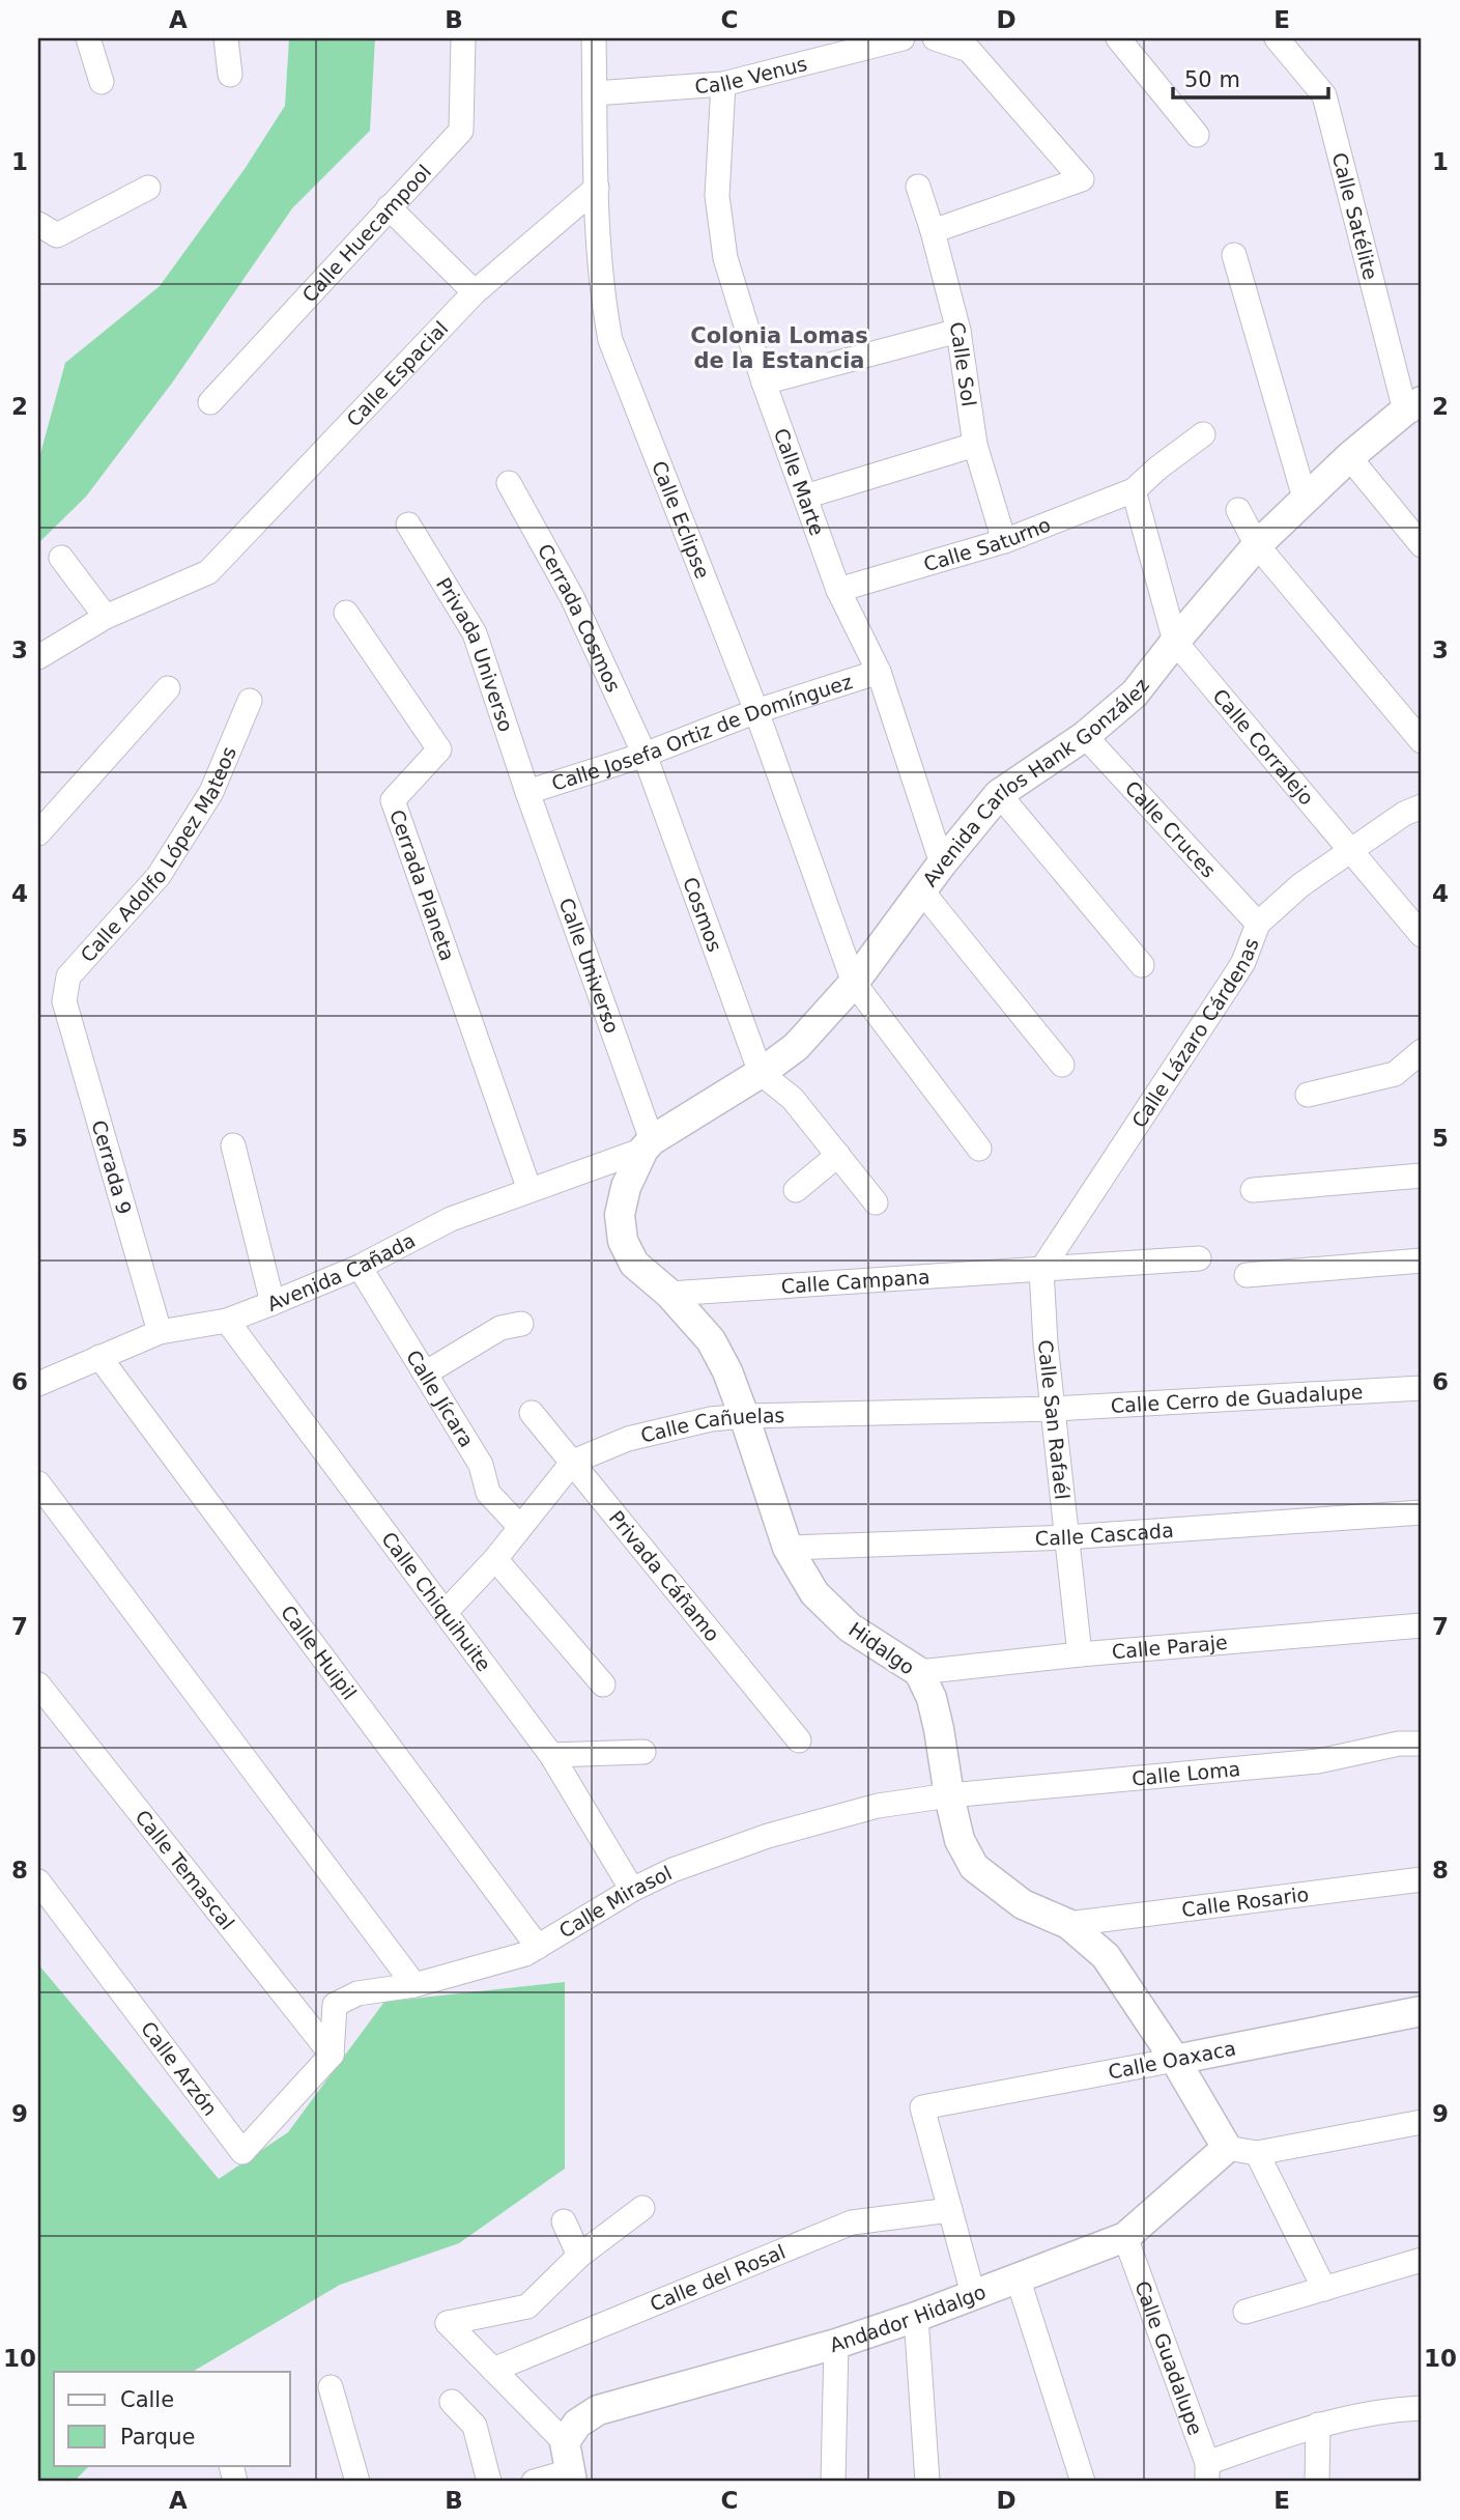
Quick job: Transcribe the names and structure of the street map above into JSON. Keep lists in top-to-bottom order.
{
  "streets": {
    "street": [
      "Calle Venus",
      "Calle Satélite",
      "Calle Huecampool",
      "Calle Sol",
      "Calle Espacial",
      "Calle Marte",
      "Calle Eclipse",
      "Calle Saturno",
      "Cerrada Cosmos",
      "Privada Universo",
      "Calle Josefa Ortiz de Domínguez",
      "Calle Corralejo",
      "Avenida Carlos Hank González",
      "Calle Cruces",
      "Calle Adolfo López Mateos",
      "Cerrada Planeta",
      "Cosmos",
      "Calle Universo",
      "Calle Lázaro Cárdenas",
      "Cerrada 9",
      "Avenida Cañada",
      "Calle Campana",
      "Calle Jícara",
      "Calle Cerro de Guadalupe",
      "Calle San Rafaél",
      "Calle Cañuelas",
      "Calle Cascada",
      "Privada Cáñamo",
      "Calle Chiquihuite",
      "Calle Paraje",
      "Hidalgo",
      "Calle Huipil",
      "Calle Loma",
      "Calle Temascal",
      "Calle Rosario",
      "Calle Mirasol",
      "Calle Oaxaca",
      "Calle Arzón",
      "Calle del Rosal",
      "Andador Hidalgo",
      "Calle Guadalupe"
    ]
  },
  "crossings": [
    ["Calle Venus", "Calle Marte"],
    ["Calle Venus", "Calle Eclipse"],
    ["Calle Satélite", "Avenida Carlos Hank González"],
    ["Calle Sol", "Calle Saturno"],
    ["Calle Espacial", "Calle Eclipse"],
    ["Calle Marte", "Calle Saturno"],
    ["Calle Marte", "Calle Josefa Ortiz de Domínguez"],
    ["Calle Marte", "Avenida Carlos Hank González"],
    ["Calle Eclipse", "Calle Josefa Ortiz de Domínguez"],
    ["Calle Eclipse", "Avenida Carlos Hank González"],
    ["Cerrada Cosmos", "Calle Josefa Ortiz de Domínguez"],
    ["Cerrada Cosmos", "Cosmos"],
    ["Privada Universo", "Calle Josefa Ortiz de Domínguez"],
    ["Privada Universo", "Calle Universo"],
    ["Calle Josefa Ortiz de Domínguez", "Cosmos"],
    ["Calle Josefa Ortiz de Domínguez", "Calle Universo"],
    ["Calle Corralejo", "Avenida Carlos Hank González"],
    ["Calle Corralejo", "Calle Lázaro Cárdenas"],
    ["Avenida Carlos Hank González", "Calle Cruces"],
    ["Avenida Carlos Hank González", "Cosmos"],
    ["Avenida Carlos Hank González", "Calle Universo"],
    ["Avenida Carlos Hank González", "Avenida Cañada"],
    ["Avenida Carlos Hank González", "Hidalgo"],
    ["Calle Cruces", "Calle Lázaro Cárdenas"],
    ["Calle Adolfo López Mateos", "Cerrada 9"],
    ["Cerrada Planeta", "Avenida Cañada"],
    ["Calle Universo", "Avenida Cañada"],
    ["Calle Universo", "Hidalgo"],
    ["Calle Lázaro Cárdenas", "Calle Campana"],
    ["Calle Lázaro Cárdenas", "Calle San Rafaél"],
    ["Cerrada 9", "Avenida Cañada"],
    ["Avenida Cañada", "Calle Jícara"],
    ["Avenida Cañada", "Calle Chiquihuite"],
    ["Avenida Cañada", "Hidalgo"],
    ["Avenida Cañada", "Calle Huipil"],
    ["Calle Campana", "Calle San Rafaél"],
    ["Calle Campana", "Hidalgo"],
    ["Calle Jícara", "Calle Cañuelas"],
    ["Calle Cerro de Guadalupe", "Calle San Rafaél"],
    ["Calle Cerro de Guadalupe", "Calle Cañuelas"],
    ["Calle San Rafaél", "Calle Cañuelas"],
    ["Calle San Rafaél", "Calle Cascada"],
    ["Calle San Rafaél", "Calle Paraje"],
    ["Calle Cañuelas", "Privada Cáñamo"],
    ["Calle Cañuelas", "Calle Chiquihuite"],
    ["Calle Cañuelas", "Hidalgo"],
    ["Calle Cascada", "Hidalgo"],
    ["Calle Chiquihuite", "Calle Mirasol"],
    ["Calle Paraje", "Hidalgo"],
    ["Hidalgo", "Calle Loma"],
    ["Hidalgo", "Calle Rosario"],
    ["Hidalgo", "Calle Mirasol"],
    ["Hidalgo", "Calle Oaxaca"],
    ["Hidalgo", "Andador Hidalgo"],
    ["Calle Huipil", "Calle Mirasol"],
    ["Calle Loma", "Calle Mirasol"],
    ["Calle Temascal", "Calle Mirasol"],
    ["Calle Temascal", "Calle Arzón"],
    ["Calle Mirasol", "Calle Arzón"],
    ["Calle Oaxaca", "Calle del Rosal"],
    ["Andador Hidalgo", "Calle Guadalupe"]
  ],
  "districts": ["Colonia Lomas de la Estancia"],
  "legend": ["Calle", "Parque"],
  "scale_bar": "50 m",
  "grid": {
    "columns": [
      "A",
      "B",
      "C",
      "D",
      "E"
    ],
    "rows": [
      "1",
      "2",
      "3",
      "4",
      "5",
      "6",
      "7",
      "8",
      "9",
      "10"
    ]
  }
}
